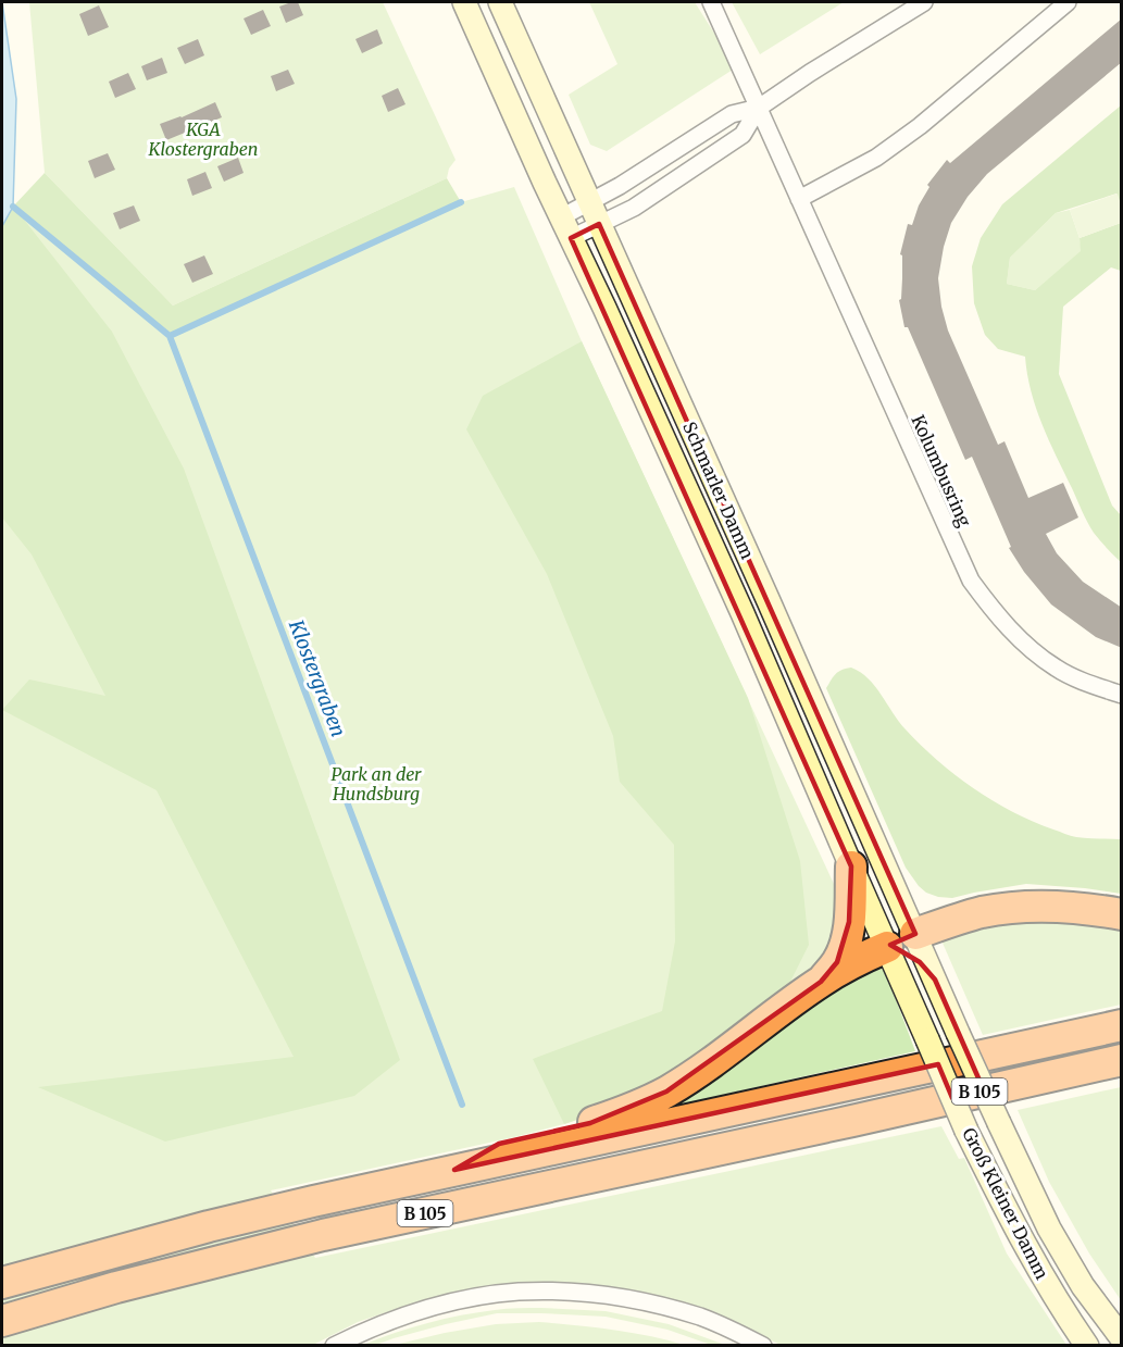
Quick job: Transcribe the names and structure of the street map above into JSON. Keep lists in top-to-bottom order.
{
  "streets": {
    "highway": ["B 105"],
    "street": ["Kolumbusring", "Schmarler Damm", "Groß Kleiner Damm"]
  },
  "crossings": [
    ["Schmarler Damm", "Groß Kleiner Damm"]
  ],
  "water": ["Klostergraben"],
  "parks": ["KGA Klostergraben", "Park an der Hundsburg"]
}
